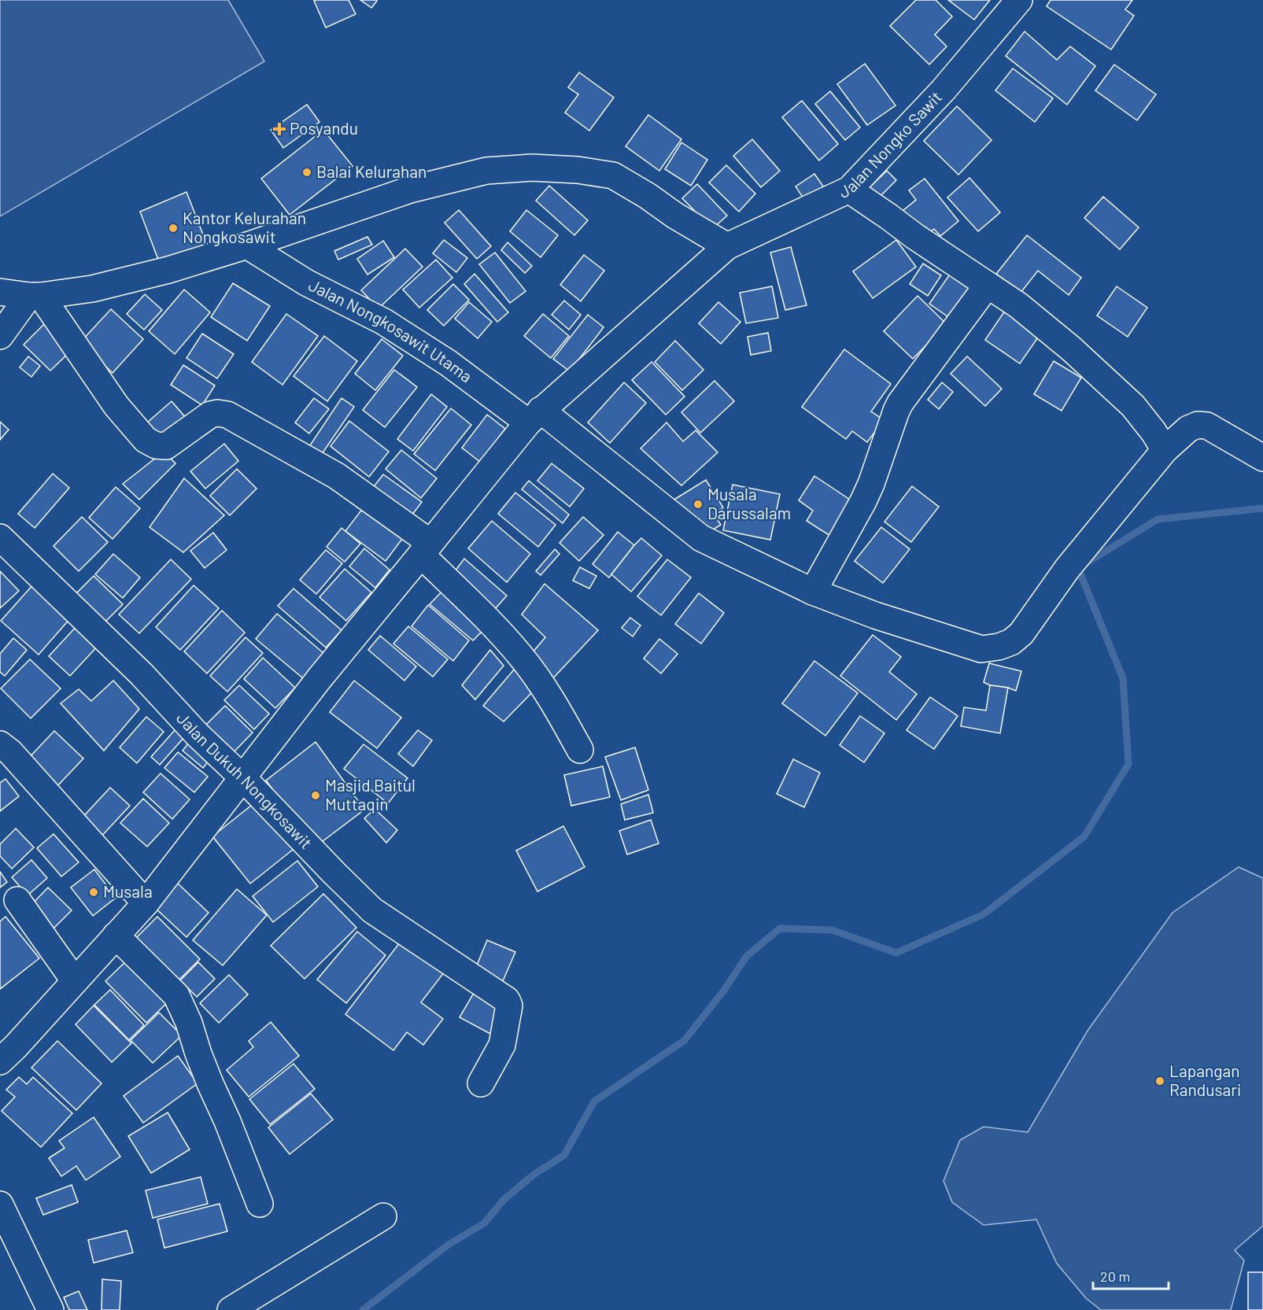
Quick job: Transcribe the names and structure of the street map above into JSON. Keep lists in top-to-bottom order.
{
  "streets": {
    "street": ["Jalan Nongko Sawit", "Jalan Nongkosawit Utama", "Jalan Dukuh Nongkosawit"]
  },
  "crossings": [
    ["Jalan Nongko Sawit", "Jalan Nongkosawit Utama"],
    ["Jalan Nongko Sawit", "Jalan Dukuh Nongkosawit"]
  ],
  "places": {
    "health": ["Posyandu"],
    "other": [
      "Balai Kelurahan",
      "Kantor Kelurahan Nongkosawit",
      "Musala Darussalam",
      "Masjid Baitul Muttaqin",
      "Musala",
      "Lapangan Randusari"
    ]
  },
  "scale_bar": "20 m"
}
